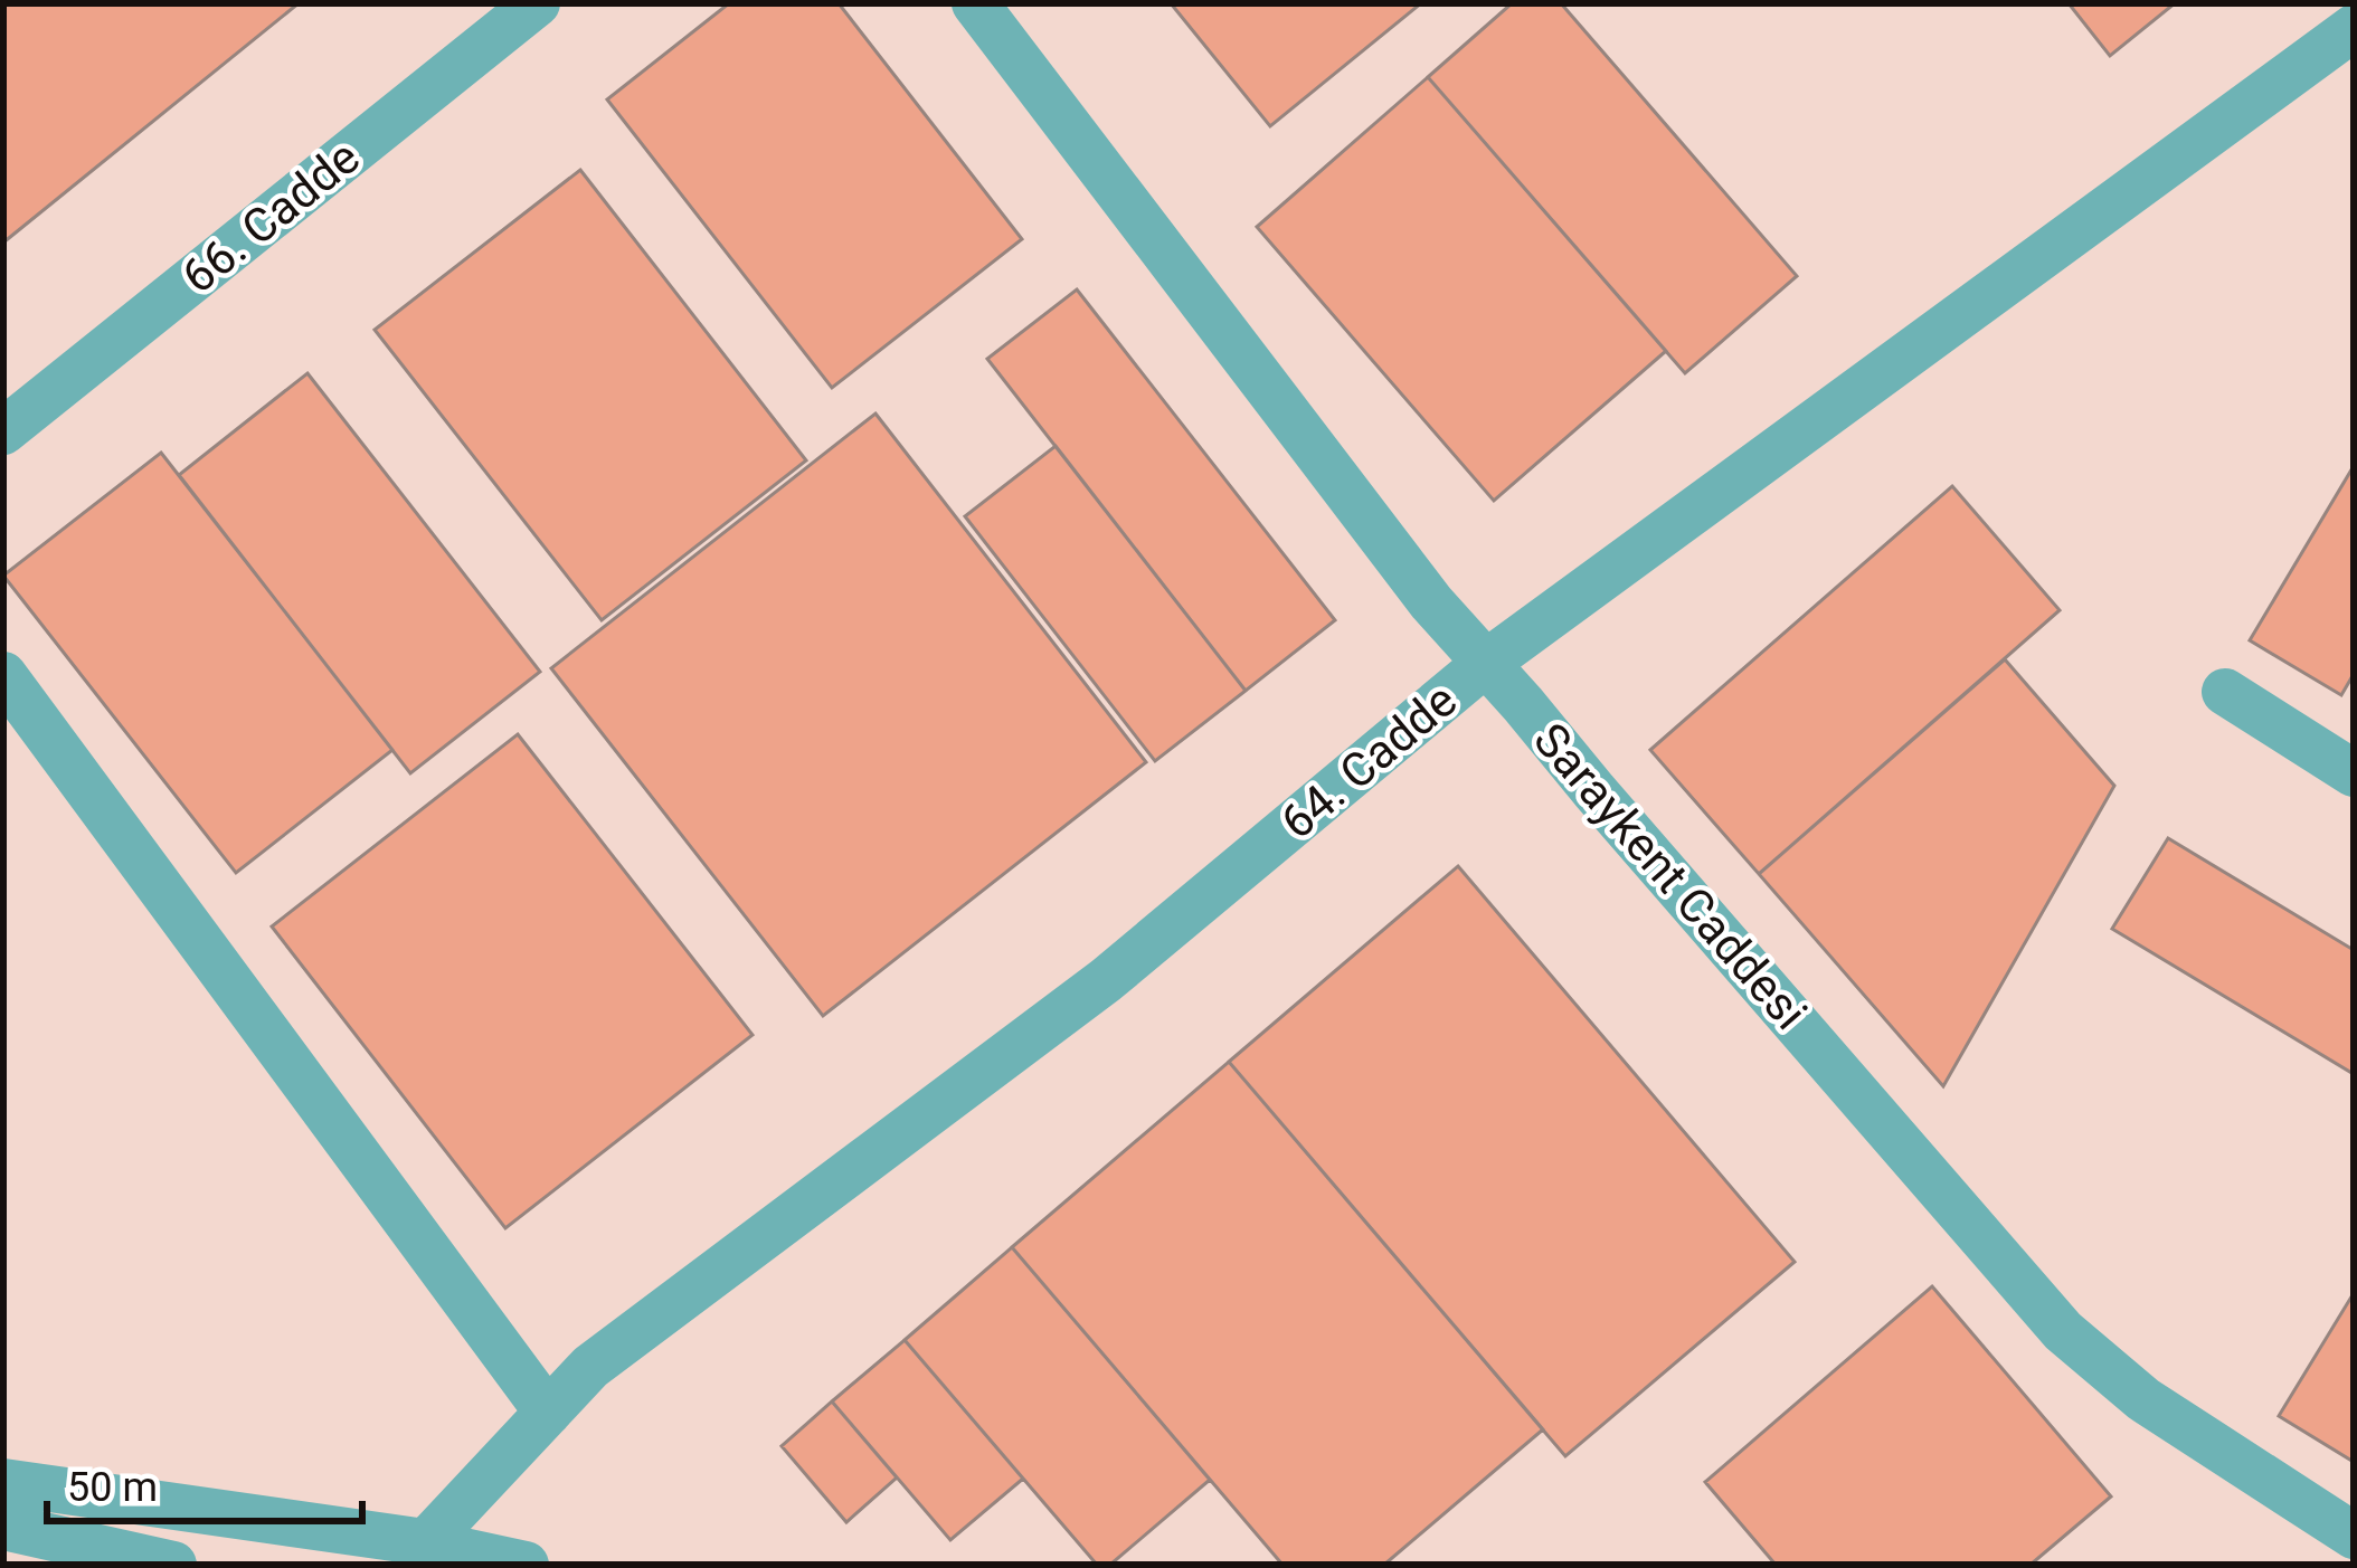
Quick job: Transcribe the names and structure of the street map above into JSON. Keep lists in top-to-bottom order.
{
  "streets": {
    "street": ["66. Cadde", "64. Cadde", "Saraykent Caddesi"]
  },
  "crossings": [
    ["64. Cadde", "Saraykent Caddesi"]
  ],
  "scale_bar": "50 m"
}
